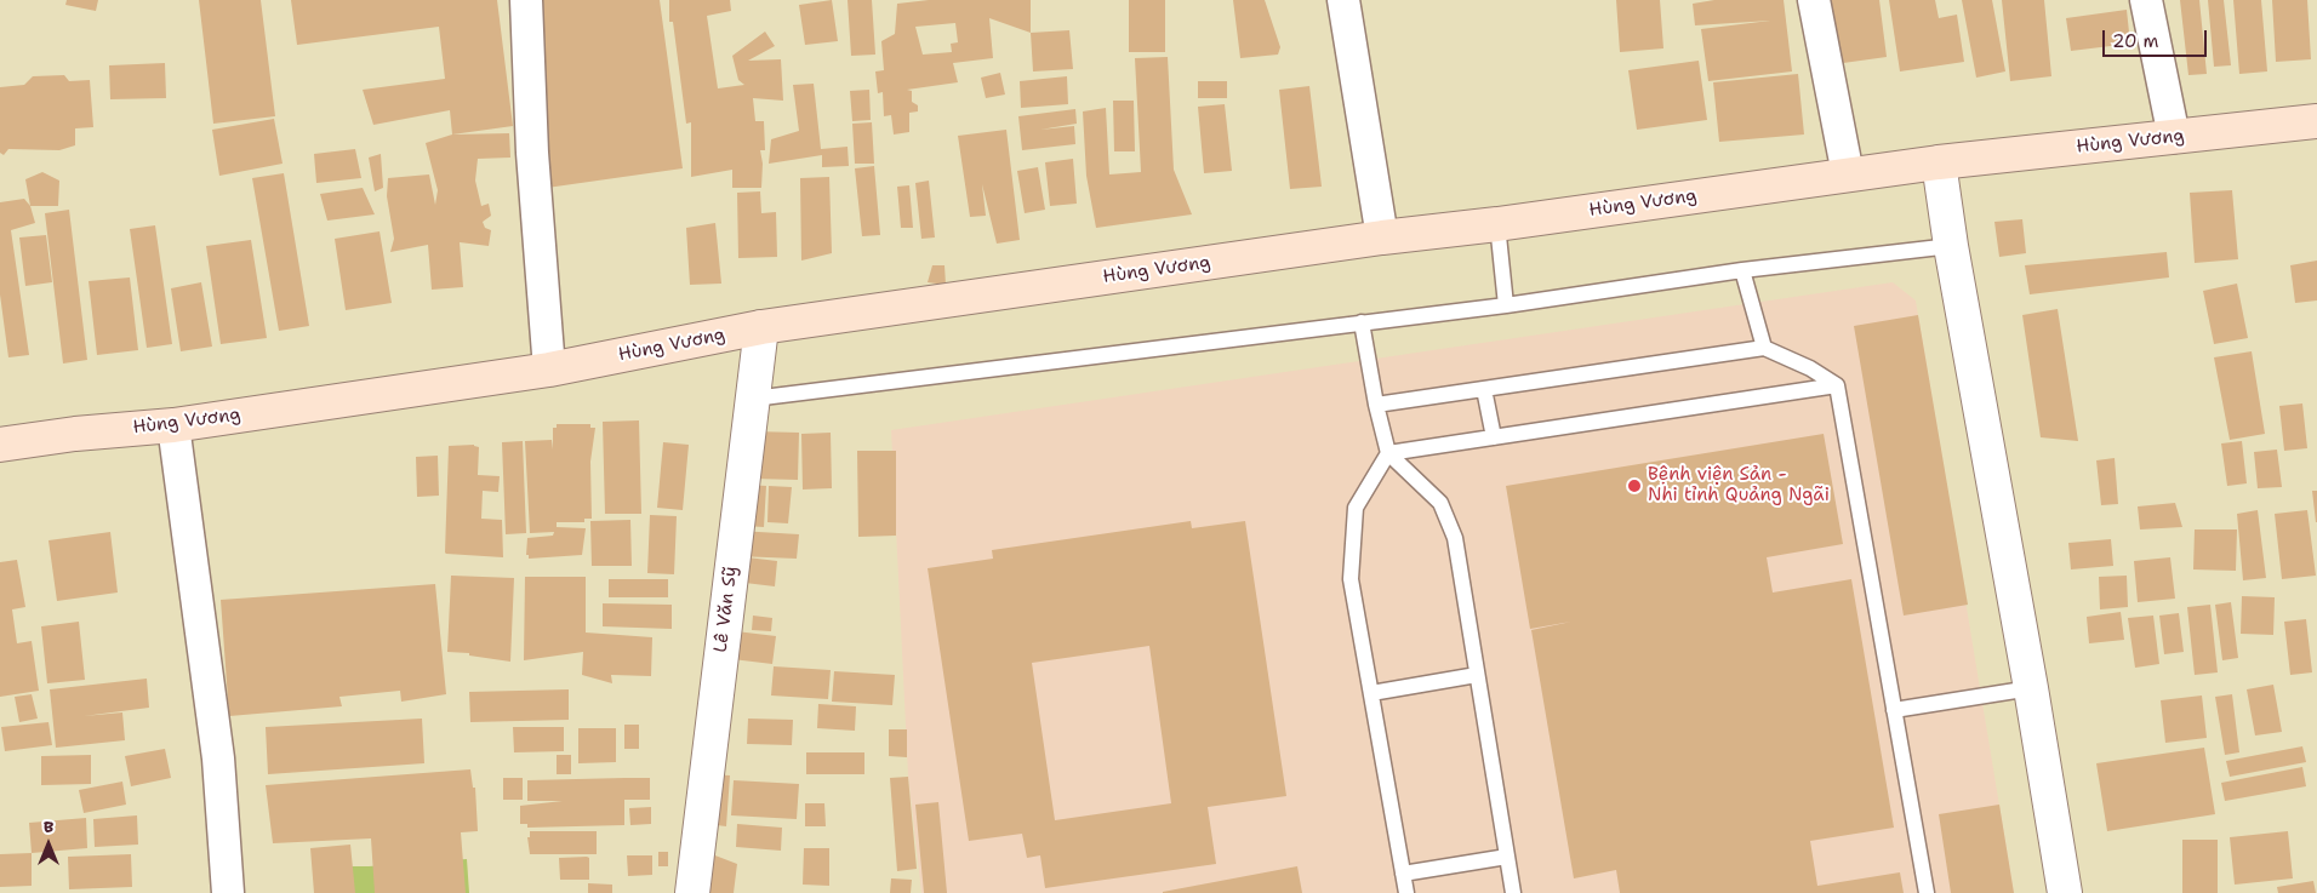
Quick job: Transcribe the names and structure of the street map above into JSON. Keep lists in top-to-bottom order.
{
  "streets": {
    "main road": ["Hùng Vương"],
    "street": ["Lê Văn Sỹ"]
  },
  "crossings": [
    ["Hùng Vương", "Lê Văn Sỹ"]
  ],
  "places": ["Bệnh viện Sản - Nhi tỉnh Quảng Ngãi"],
  "scale_bar": "20 m",
  "north": "top"
}
